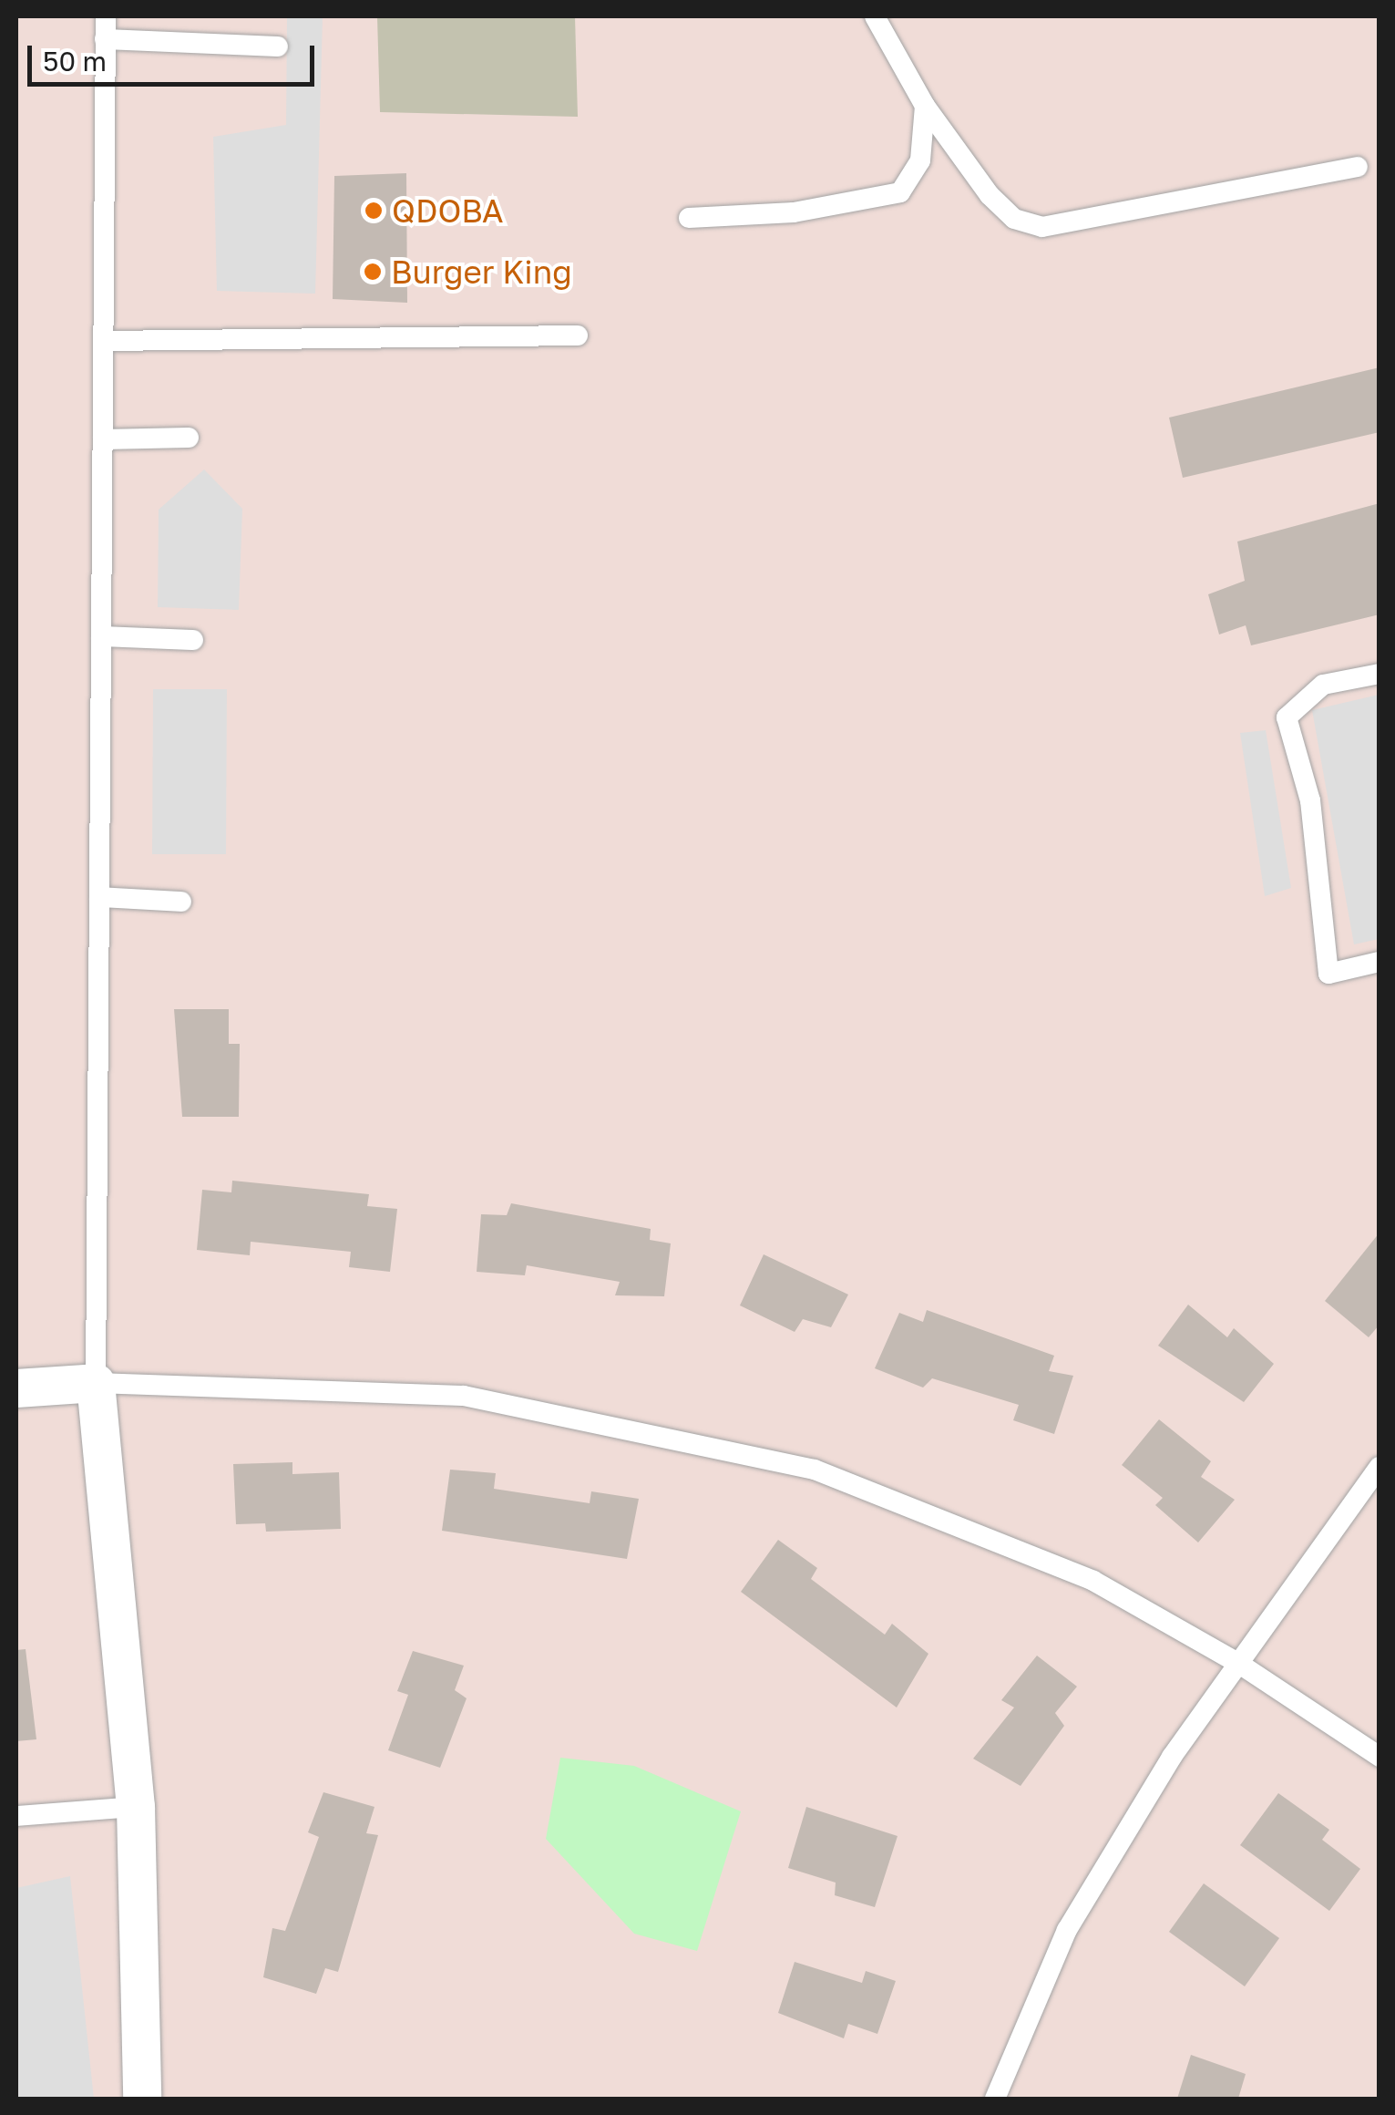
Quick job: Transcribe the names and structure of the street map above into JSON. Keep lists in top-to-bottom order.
{
  "places": ["QDOBA", "Burger King"],
  "scale_bar": "50 m"
}
